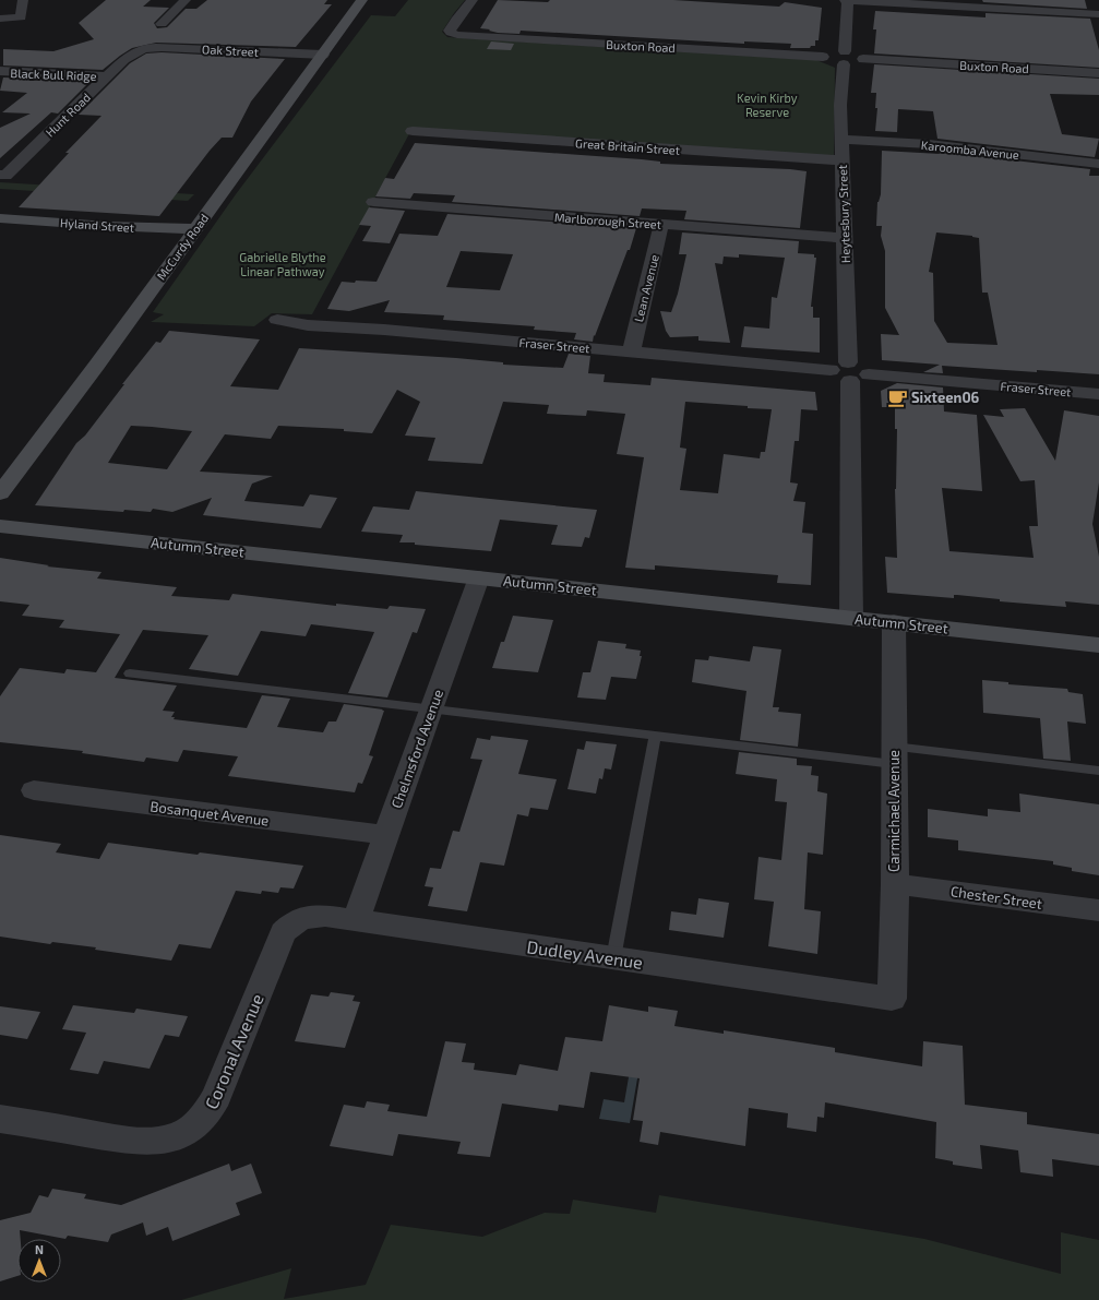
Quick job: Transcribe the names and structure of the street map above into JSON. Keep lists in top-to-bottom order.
{
  "streets": {
    "street": [
      "Buxton Road",
      "Oak Street",
      "Black Bull Ridge",
      "Hunt Road",
      "Great Britain Street",
      "Karoomba Avenue",
      "Heytesbury Street",
      "Marlborough Street",
      "Hyland Street",
      "McCurdy Road",
      "Lean Avenue",
      "Fraser Street",
      "Autumn Street",
      "Chelmsford Avenue",
      "Carmichael Avenue",
      "Bosanquet Avenue",
      "Chester Street",
      "Dudley Avenue",
      "Coronal Avenue"
    ]
  },
  "crossings": [
    ["Buxton Road", "Heytesbury Street"],
    ["Oak Street", "Hunt Road"],
    ["Oak Street", "McCurdy Road"],
    ["Black Bull Ridge", "Hunt Road"],
    ["Great Britain Street", "Heytesbury Street"],
    ["Karoomba Avenue", "Heytesbury Street"],
    ["Heytesbury Street", "Marlborough Street"],
    ["Heytesbury Street", "Fraser Street"],
    ["Heytesbury Street", "Autumn Street"],
    ["Marlborough Street", "Lean Avenue"],
    ["Hyland Street", "McCurdy Road"],
    ["Lean Avenue", "Fraser Street"],
    ["Autumn Street", "Chelmsford Avenue"],
    ["Autumn Street", "Carmichael Avenue"],
    ["Chelmsford Avenue", "Bosanquet Avenue"],
    ["Chelmsford Avenue", "Dudley Avenue"],
    ["Carmichael Avenue", "Chester Street"],
    ["Carmichael Avenue", "Dudley Avenue"],
    ["Dudley Avenue", "Coronal Avenue"]
  ],
  "parks": ["Kevin Kirby Reserve", "Gabrielle Blythe Linear Pathway"],
  "places": {
    "cafe": ["Sixteen06"]
  },
  "north": "top"
}
